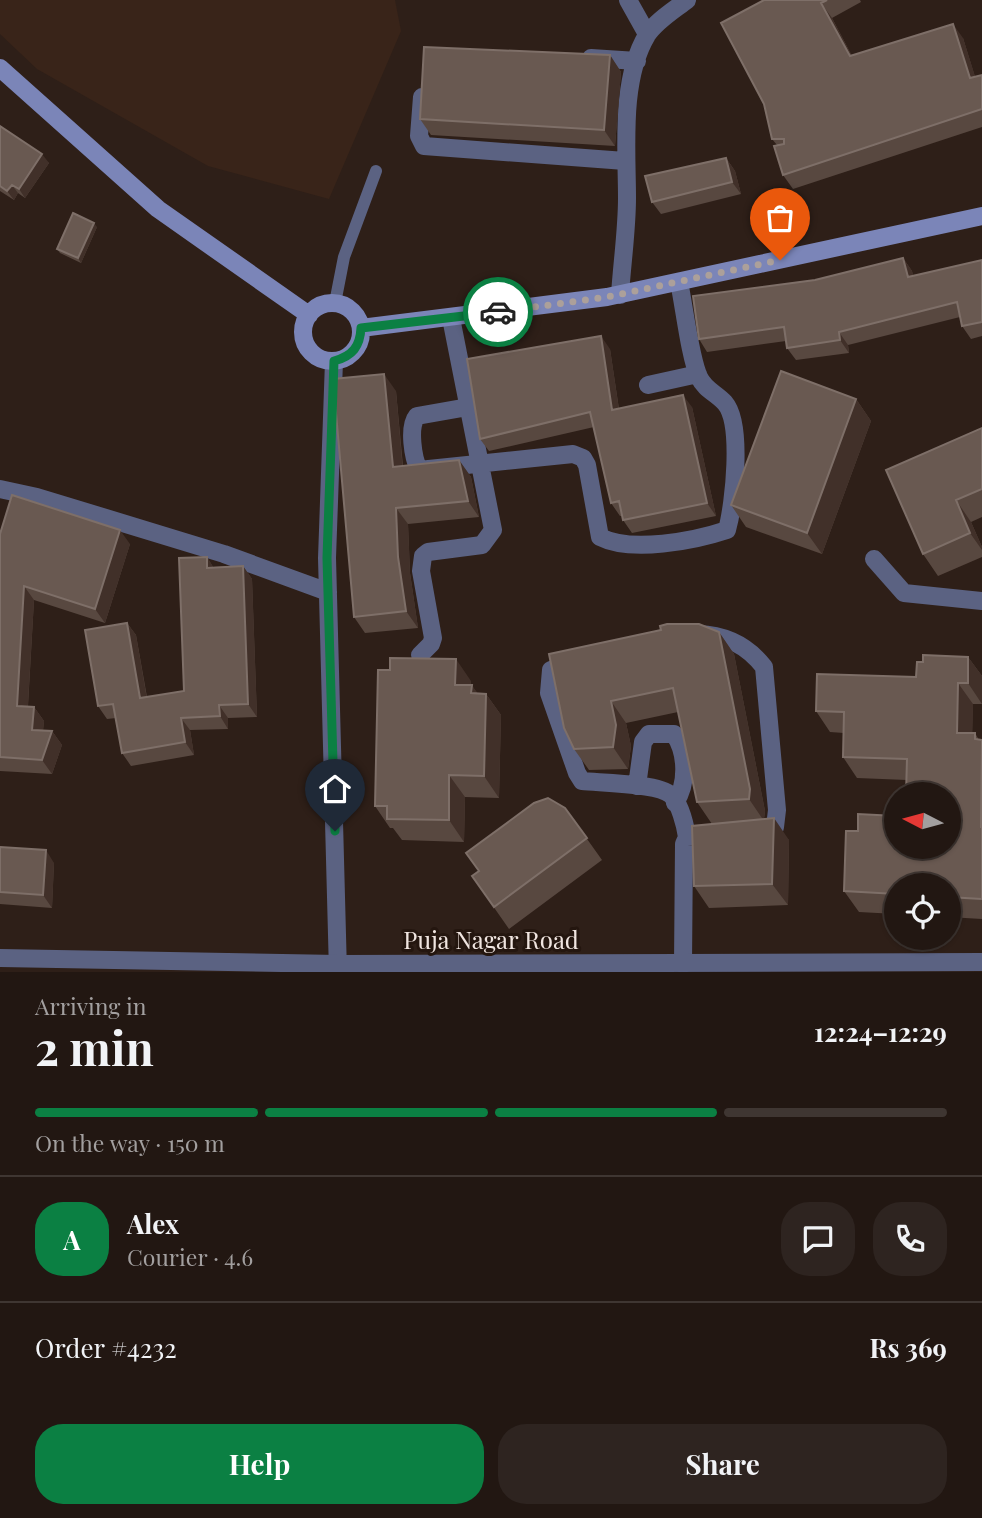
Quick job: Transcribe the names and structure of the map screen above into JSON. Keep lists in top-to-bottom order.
{
  "streets": {
    "street": ["Puja Nagar Road"]
  },
  "north": "left",
  "page": {
    "heading": ["2 min", "Arriving in", "12:24–12:29"],
    "panel": [
      "Alex",
      "Courier · 4.6",
      "Order #4232",
      "Rs 369"
    ],
    "bar": "On the way · 150 m",
    "round": "A",
    "buttons": ["Help", "Share"]
  }
}
